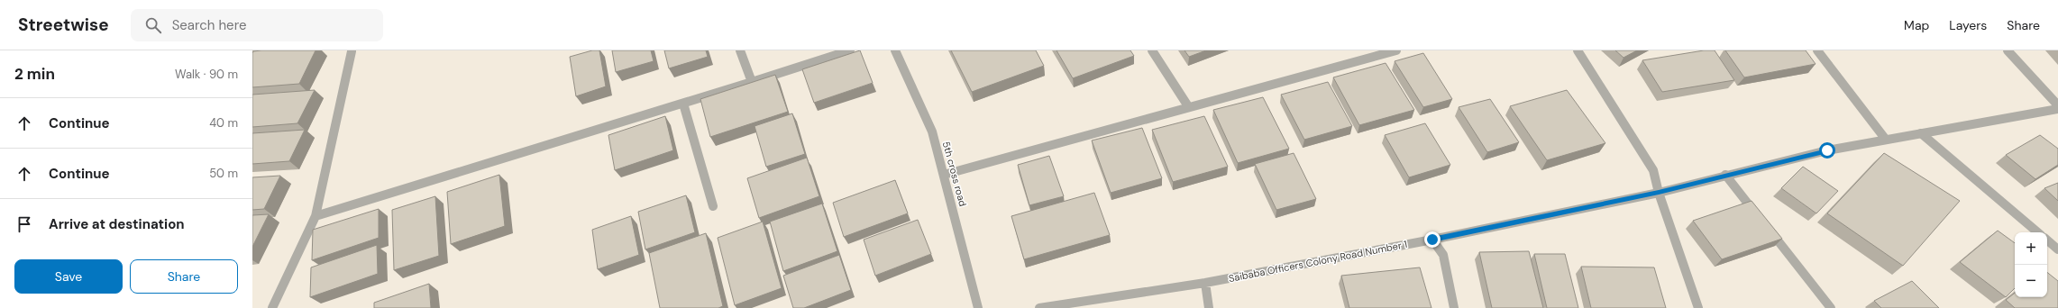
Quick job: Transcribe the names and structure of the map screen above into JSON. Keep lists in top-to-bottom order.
{
  "streets": {
    "street": ["5th cross road", "Saibaba Officers Colony Road Number 1"]
  },
  "page": {
    "header": "Streetwise",
    "search": "Search here",
    "nav": ["Map", "Layers", "Share"],
    "heading": ["2 min", "Walk · 90 m"],
    "list": [
      ["Continue", "40 m"],
      ["Continue", "50 m"],
      "Arrive at destination"
    ],
    "map_buttons": ["+", "−"],
    "buttons": ["Save", "Share"]
  }
}
